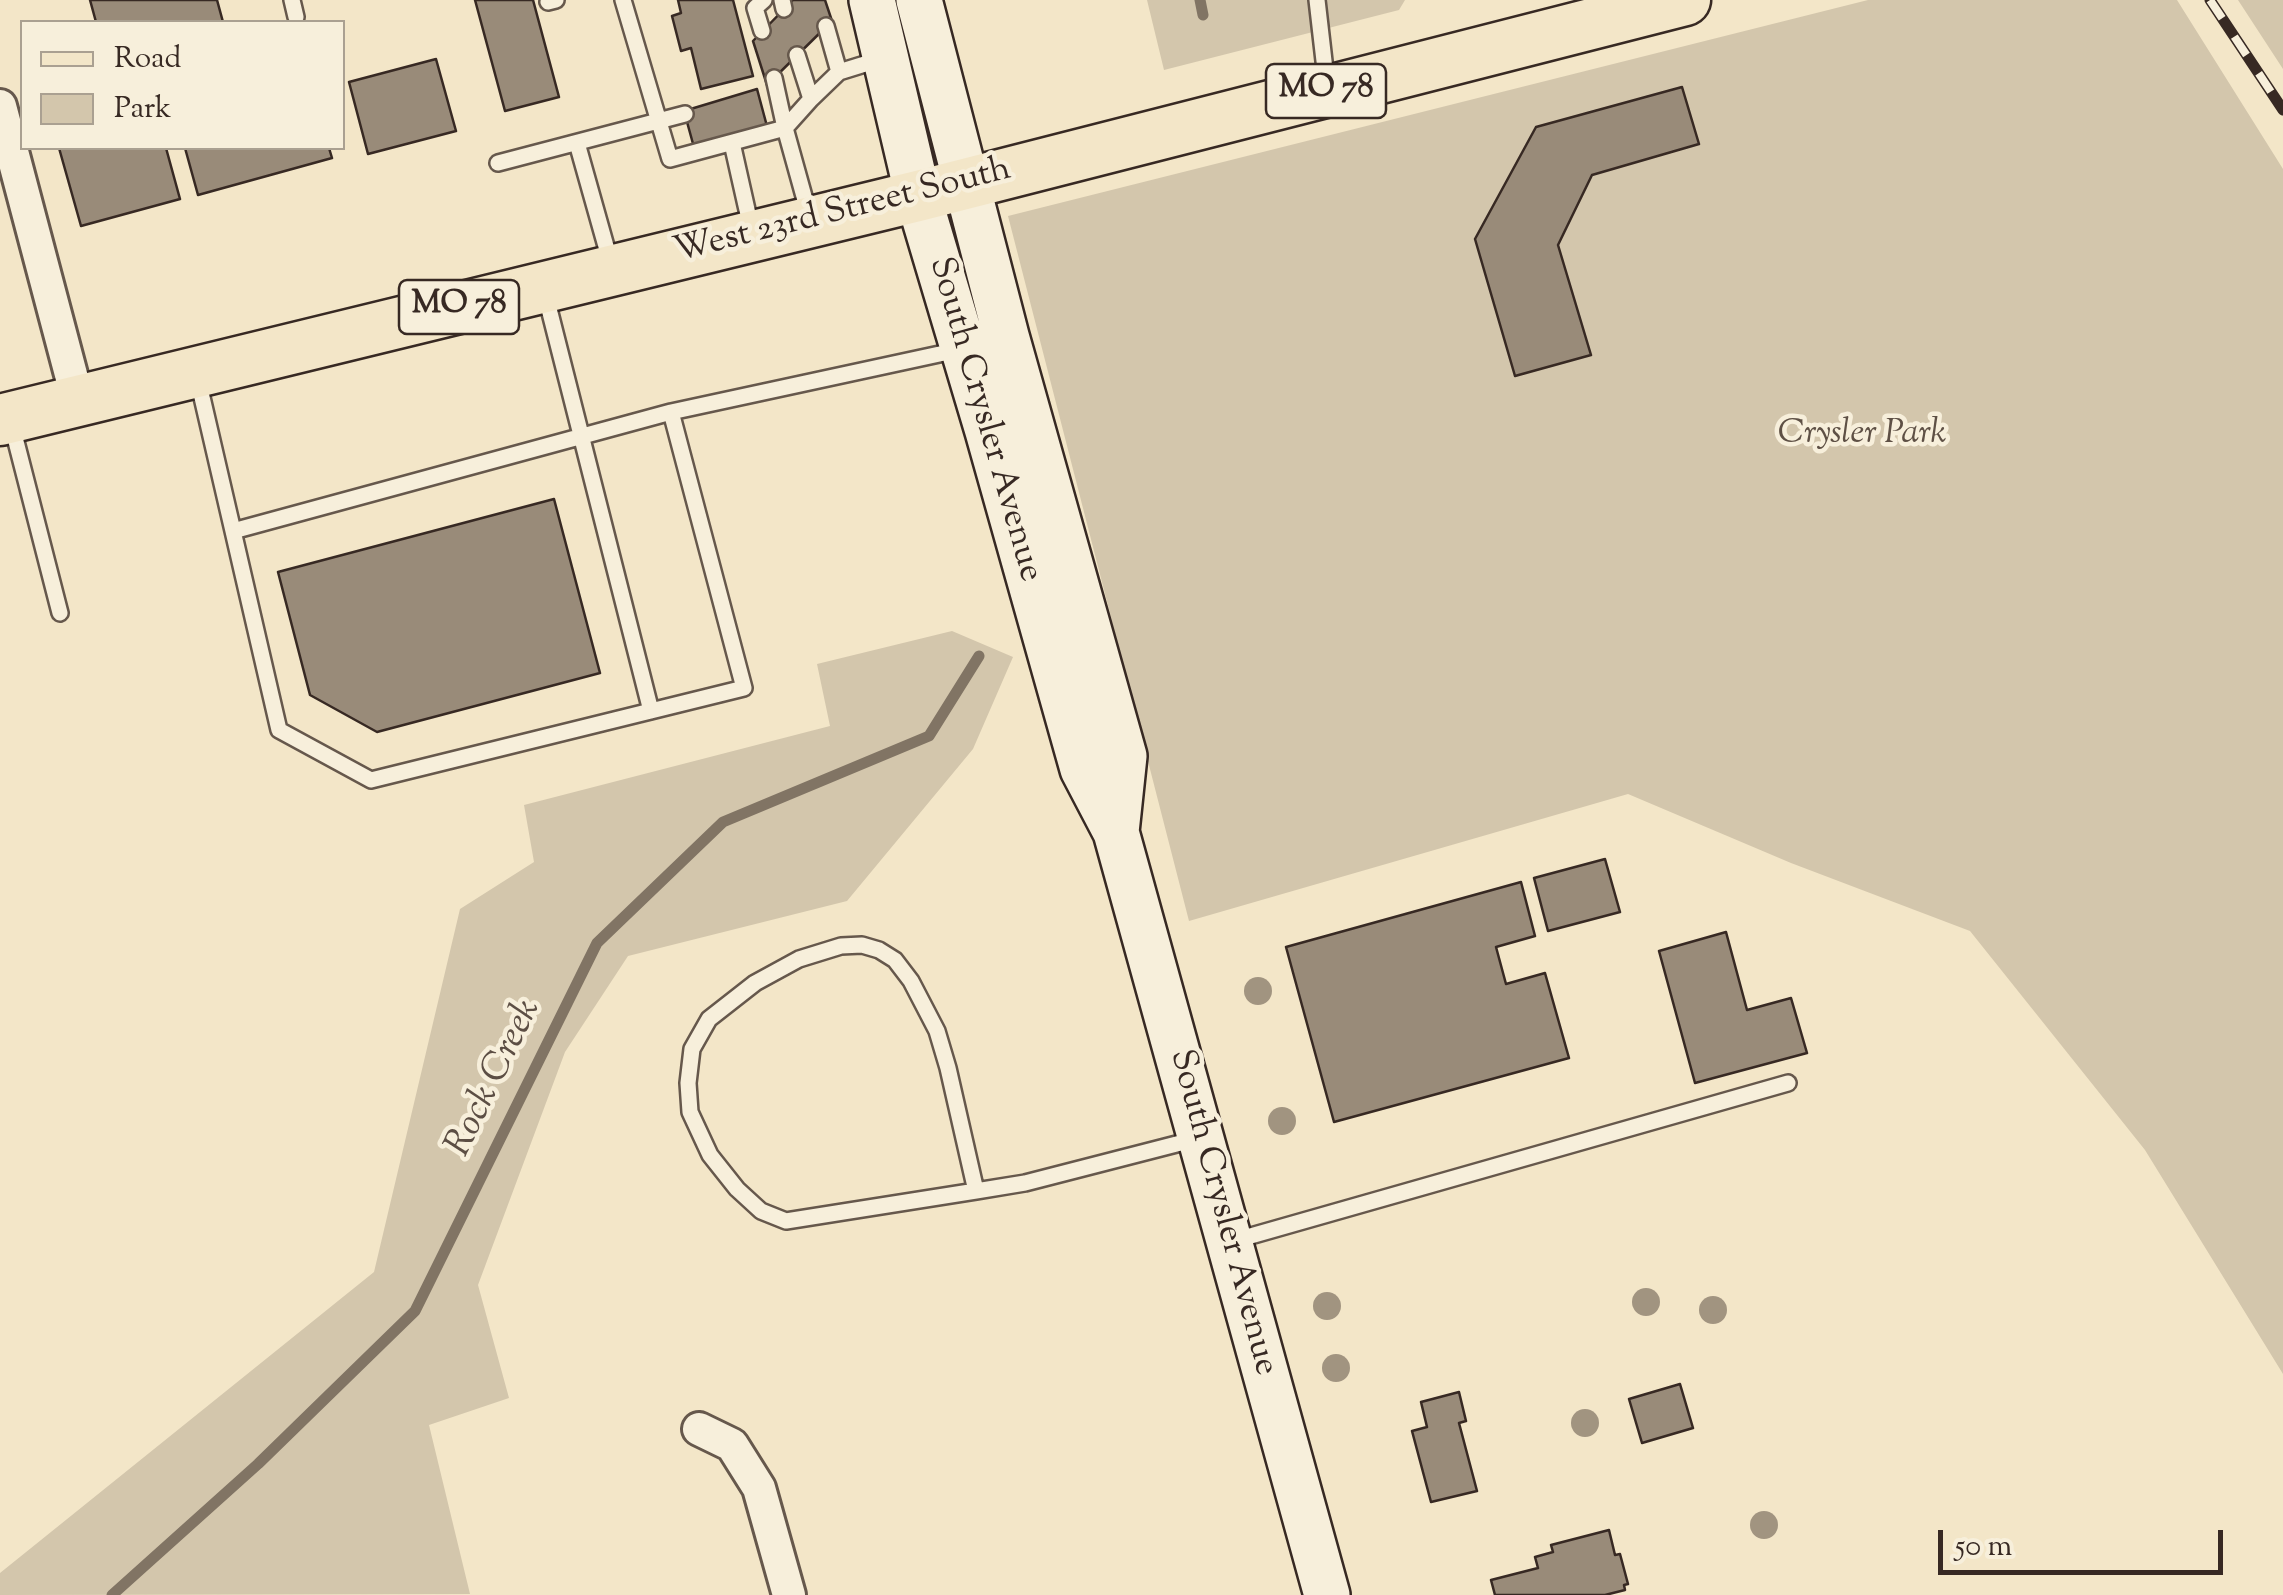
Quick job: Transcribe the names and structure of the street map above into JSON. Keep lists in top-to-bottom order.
{
  "streets": {
    "main road": ["MO 78", "West 23rd Street South", "South Crysler Avenue"]
  },
  "crossings": [
    ["West 23rd Street South", "South Crysler Avenue"]
  ],
  "water": ["Rock Creek"],
  "parks": ["Crysler Park"],
  "legend": ["Road", "Park"],
  "scale_bar": "50 m"
}
